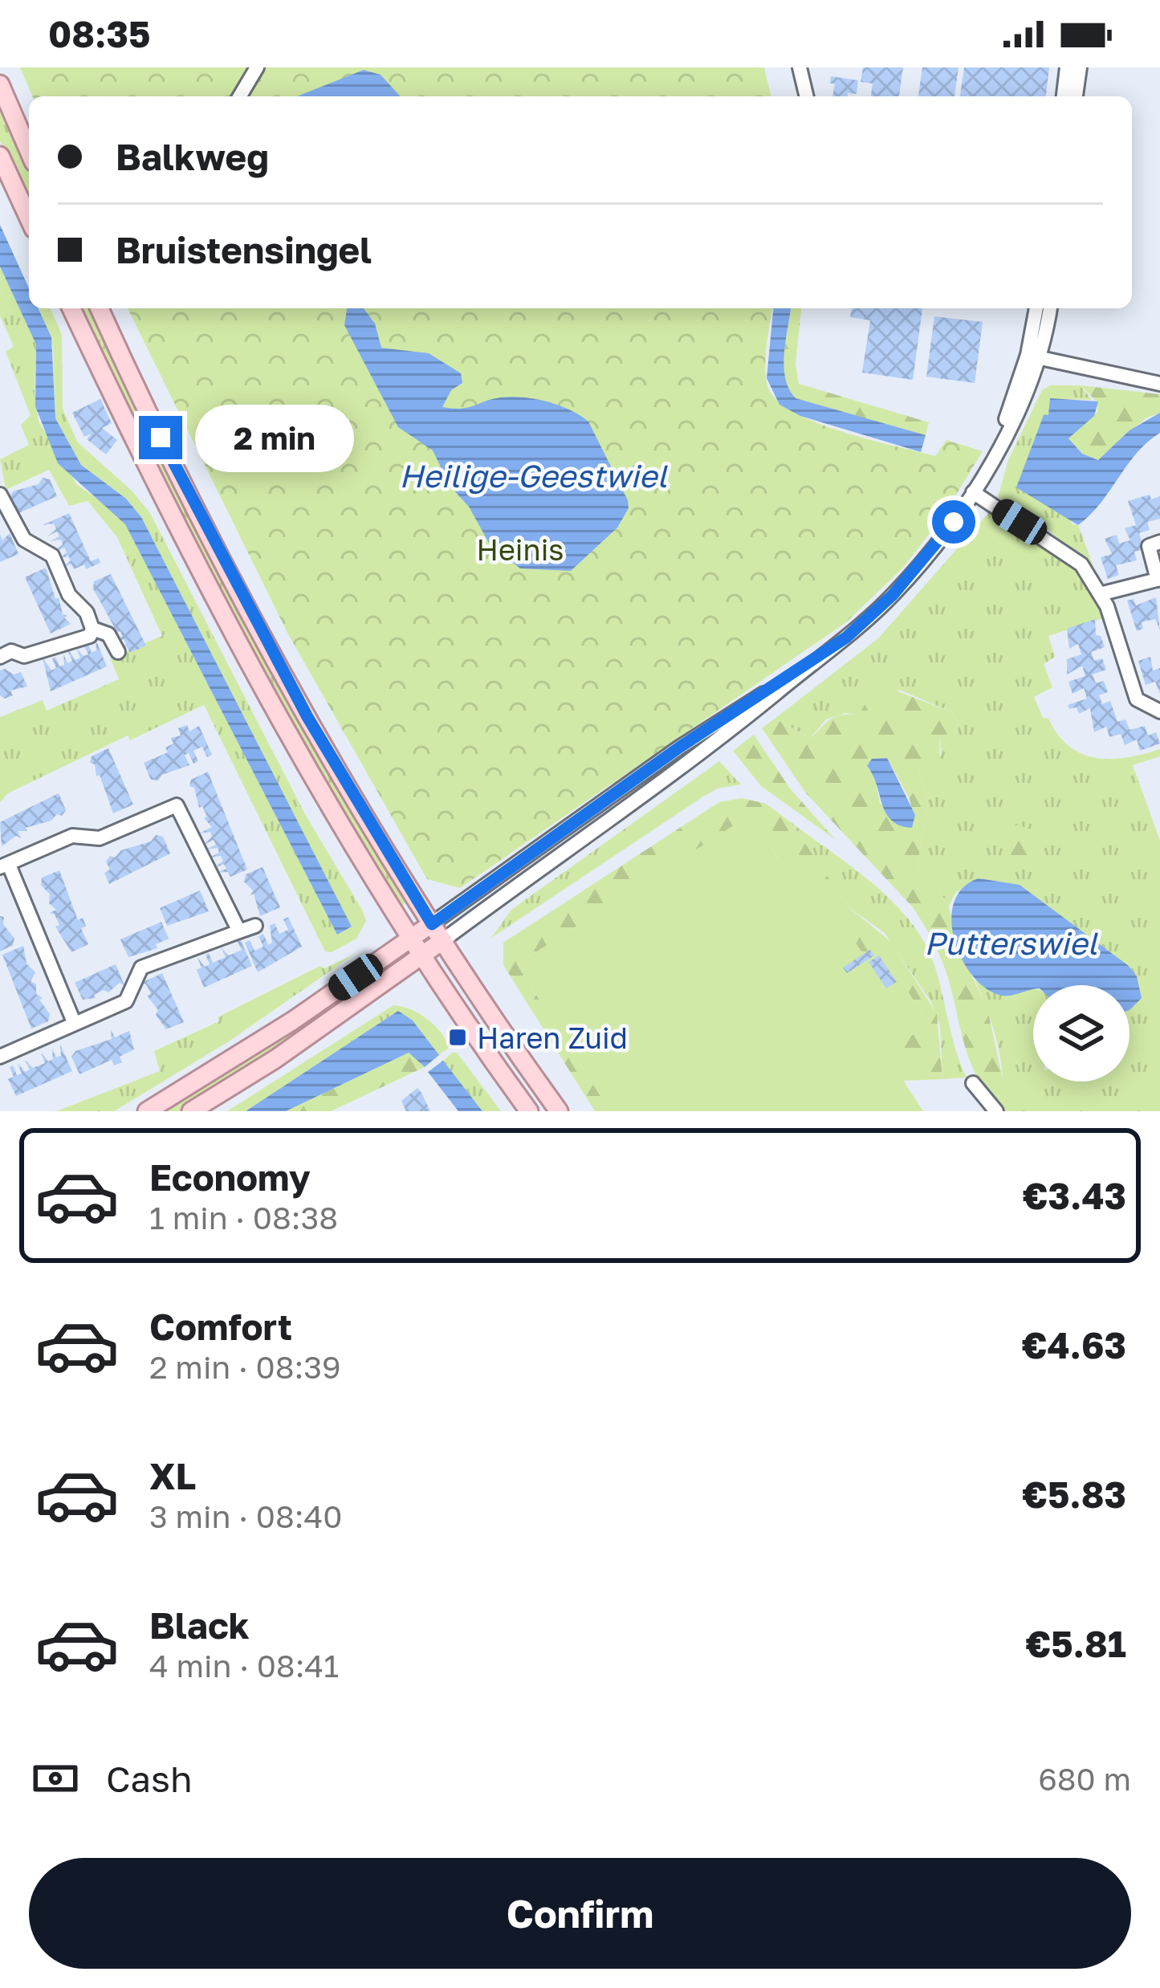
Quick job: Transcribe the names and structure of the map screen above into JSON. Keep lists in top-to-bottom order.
{
  "water": ["Heilige-Geestwiel", "Putterswiel"],
  "parks": ["Heinis"],
  "places": {
    "transit": ["Haren Zuid"]
  },
  "page": {
    "status": "08:35",
    "banner": ["Balkweg", "Bruistensingel"],
    "bubble": "2 min",
    "list": [
      {
        "name": "Economy",
        "note": "1 min · 08:38",
        "value": "€3.43"
      },
      {
        "name": "Comfort",
        "note": "2 min · 08:39",
        "value": "€4.63"
      },
      {
        "name": "XL",
        "note": "3 min · 08:40",
        "value": "€5.83"
      },
      {
        "name": "Black",
        "note": "4 min · 08:41",
        "value": "€5.81"
      }
    ],
    "pay": ["Cash", "680 m"],
    "buttons": "Confirm"
  }
}
